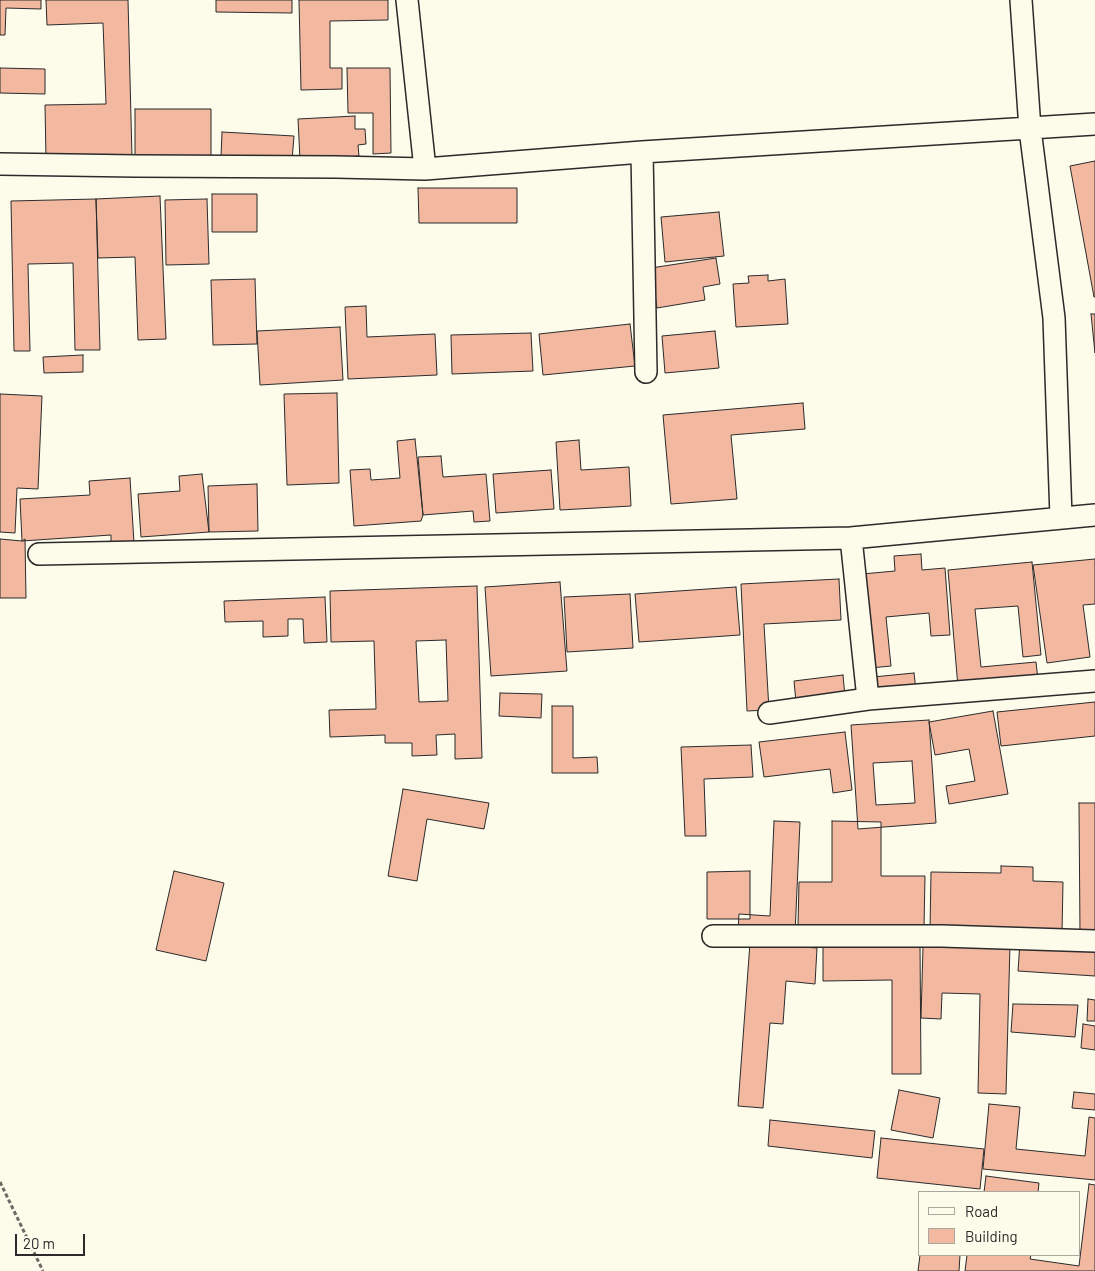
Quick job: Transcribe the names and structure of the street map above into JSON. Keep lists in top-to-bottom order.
{
  "legend": ["Road", "Building"],
  "scale_bar": "20 m"
}
